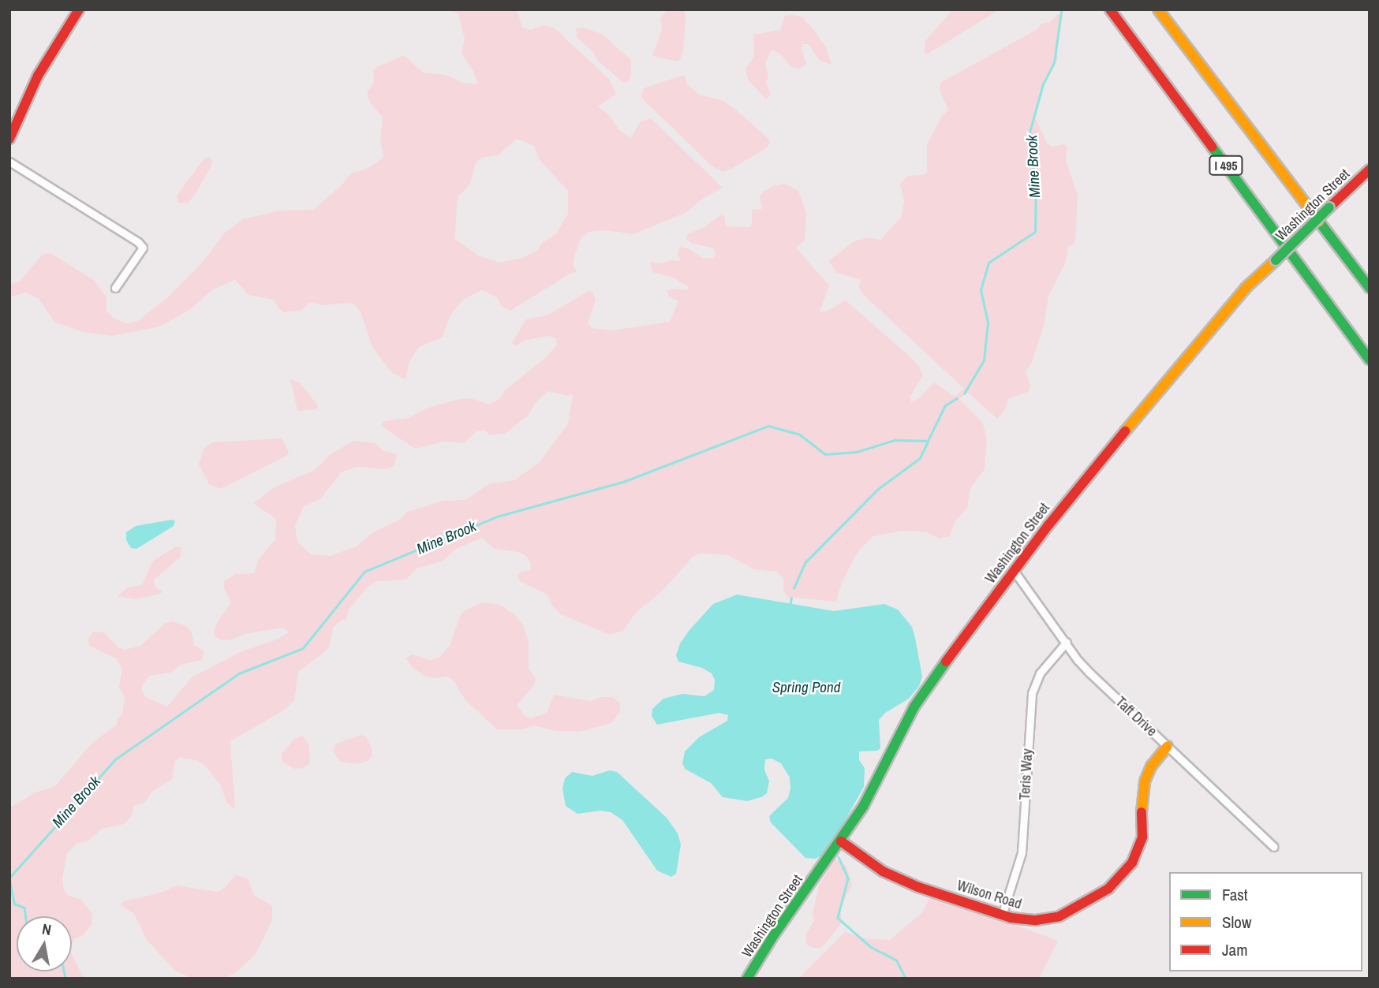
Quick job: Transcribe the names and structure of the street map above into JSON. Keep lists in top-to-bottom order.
{
  "streets": {
    "main road": ["I 495", "Washington Street", "Wilson Road"],
    "street": ["Taft Drive", "Teris Way"]
  },
  "crossings": [
    ["Washington Street", "Taft Drive"],
    ["Washington Street", "Wilson Road"],
    ["Taft Drive", "Teris Way"],
    ["Taft Drive", "Wilson Road"],
    ["Teris Way", "Wilson Road"]
  ],
  "water": ["Mine Brook", "Spring Pond"],
  "legend": ["Fast", "Slow", "Jam"],
  "north": "top"
}
